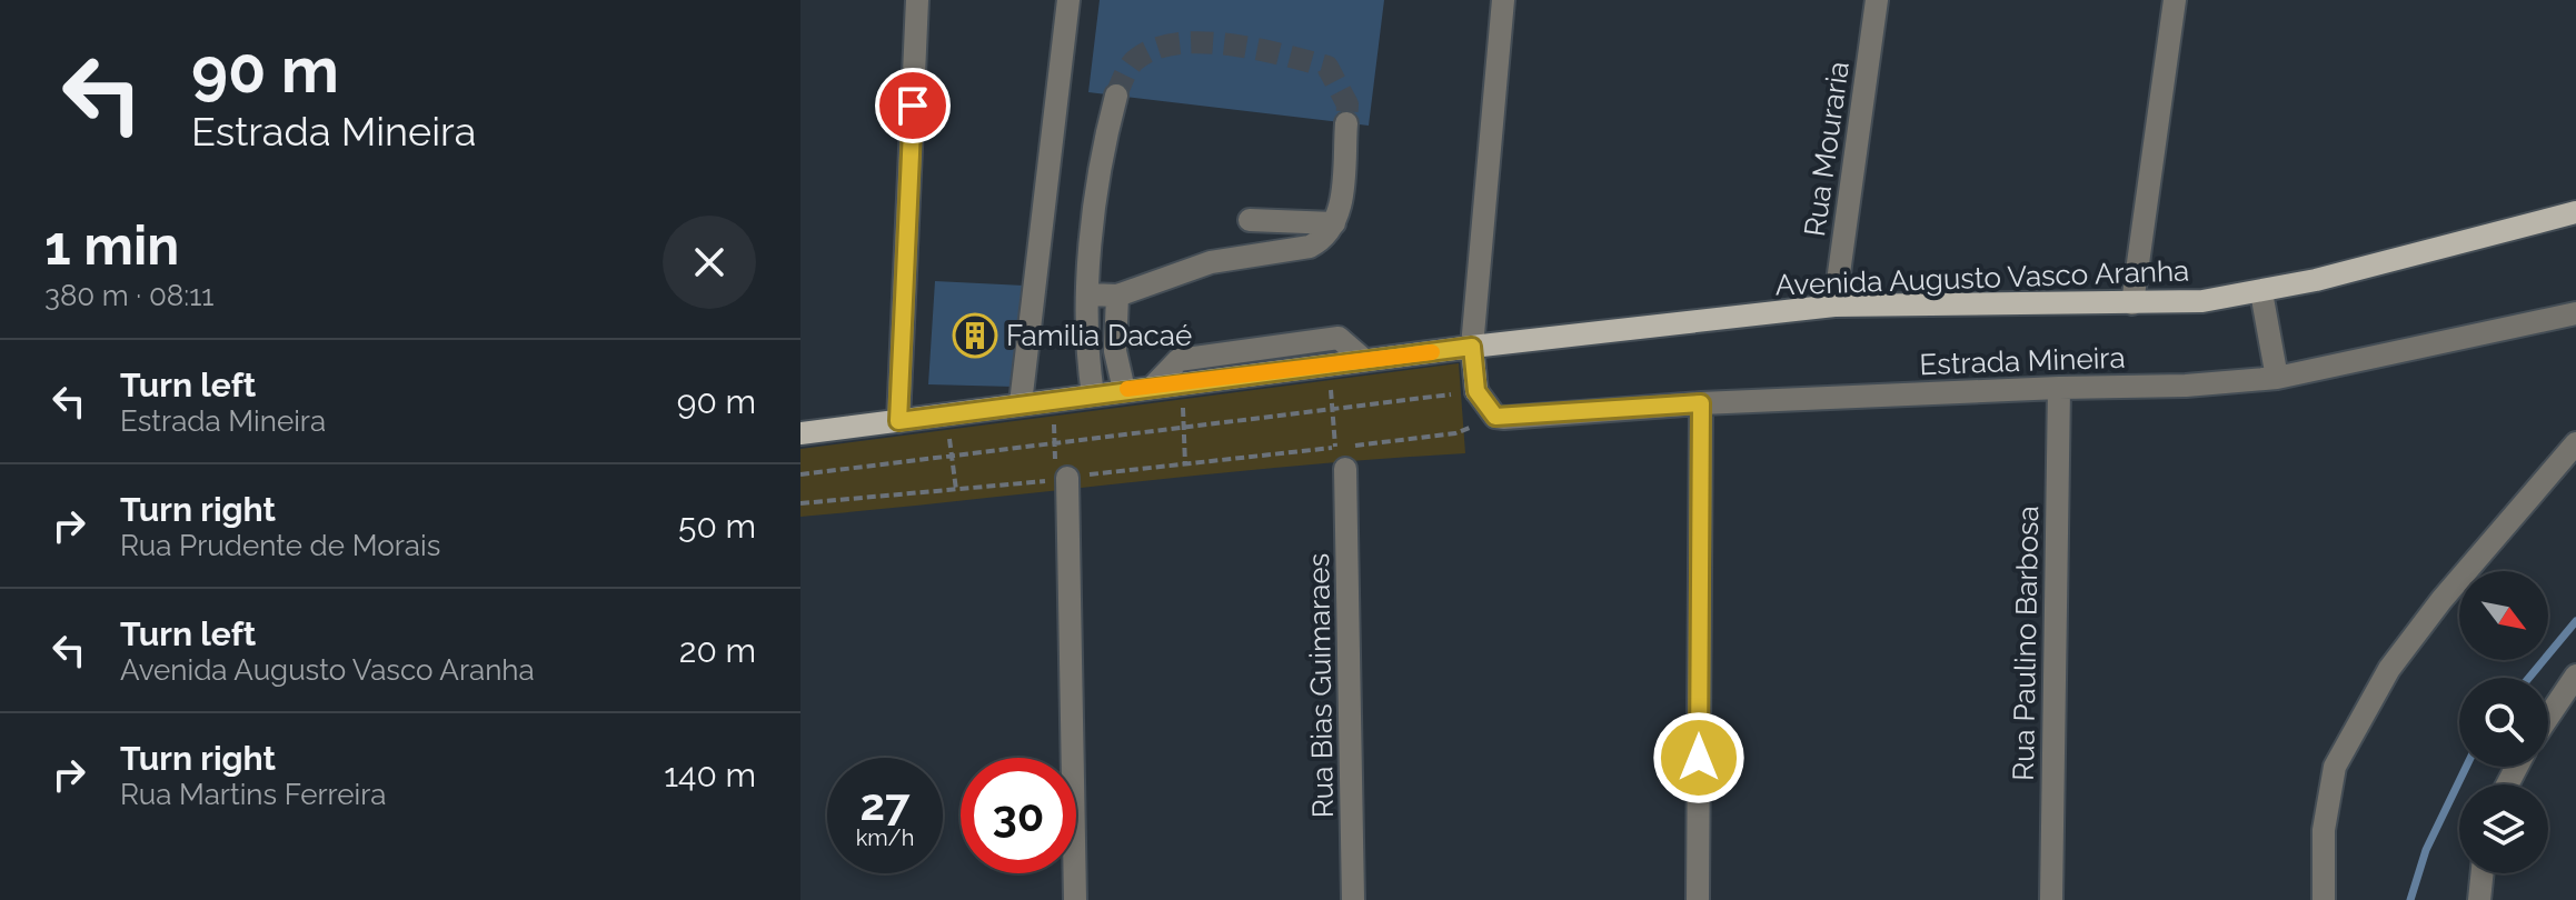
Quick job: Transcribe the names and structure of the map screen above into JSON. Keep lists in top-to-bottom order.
{
  "streets": {
    "main road": ["Avenida Augusto Vasco Aranha"],
    "street": [
      "Rua Mouraria",
      "Estrada Mineira",
      "Rua Paulino Barbosa",
      "Rua Bias Guimaraes"
    ]
  },
  "crossings": [
    ["Rua Mouraria", "Avenida Augusto Vasco Aranha"],
    ["Estrada Mineira", "Rua Paulino Barbosa"]
  ],
  "places": {
    "building": ["Familia Dacaé"]
  },
  "north": "bottom right",
  "page": {
    "turn": ["90 m", "Estrada Mineira"],
    "heading": ["1 min", "380 m · 08:11"],
    "list": [
      {
        "name": "Turn left",
        "note": "Estrada Mineira",
        "value": "90 m"
      },
      {
        "name": "Turn right",
        "note": "Rua Prudente de Morais",
        "value": "50 m"
      },
      {
        "name": "Turn left",
        "note": "Avenida Augusto Vasco Aranha",
        "value": "20 m"
      },
      {
        "name": "Turn right",
        "note": "Rua Martins Ferreira",
        "value": "140 m"
      }
    ],
    "speed": "27 km/h",
    "limit": "30"
  }
}
